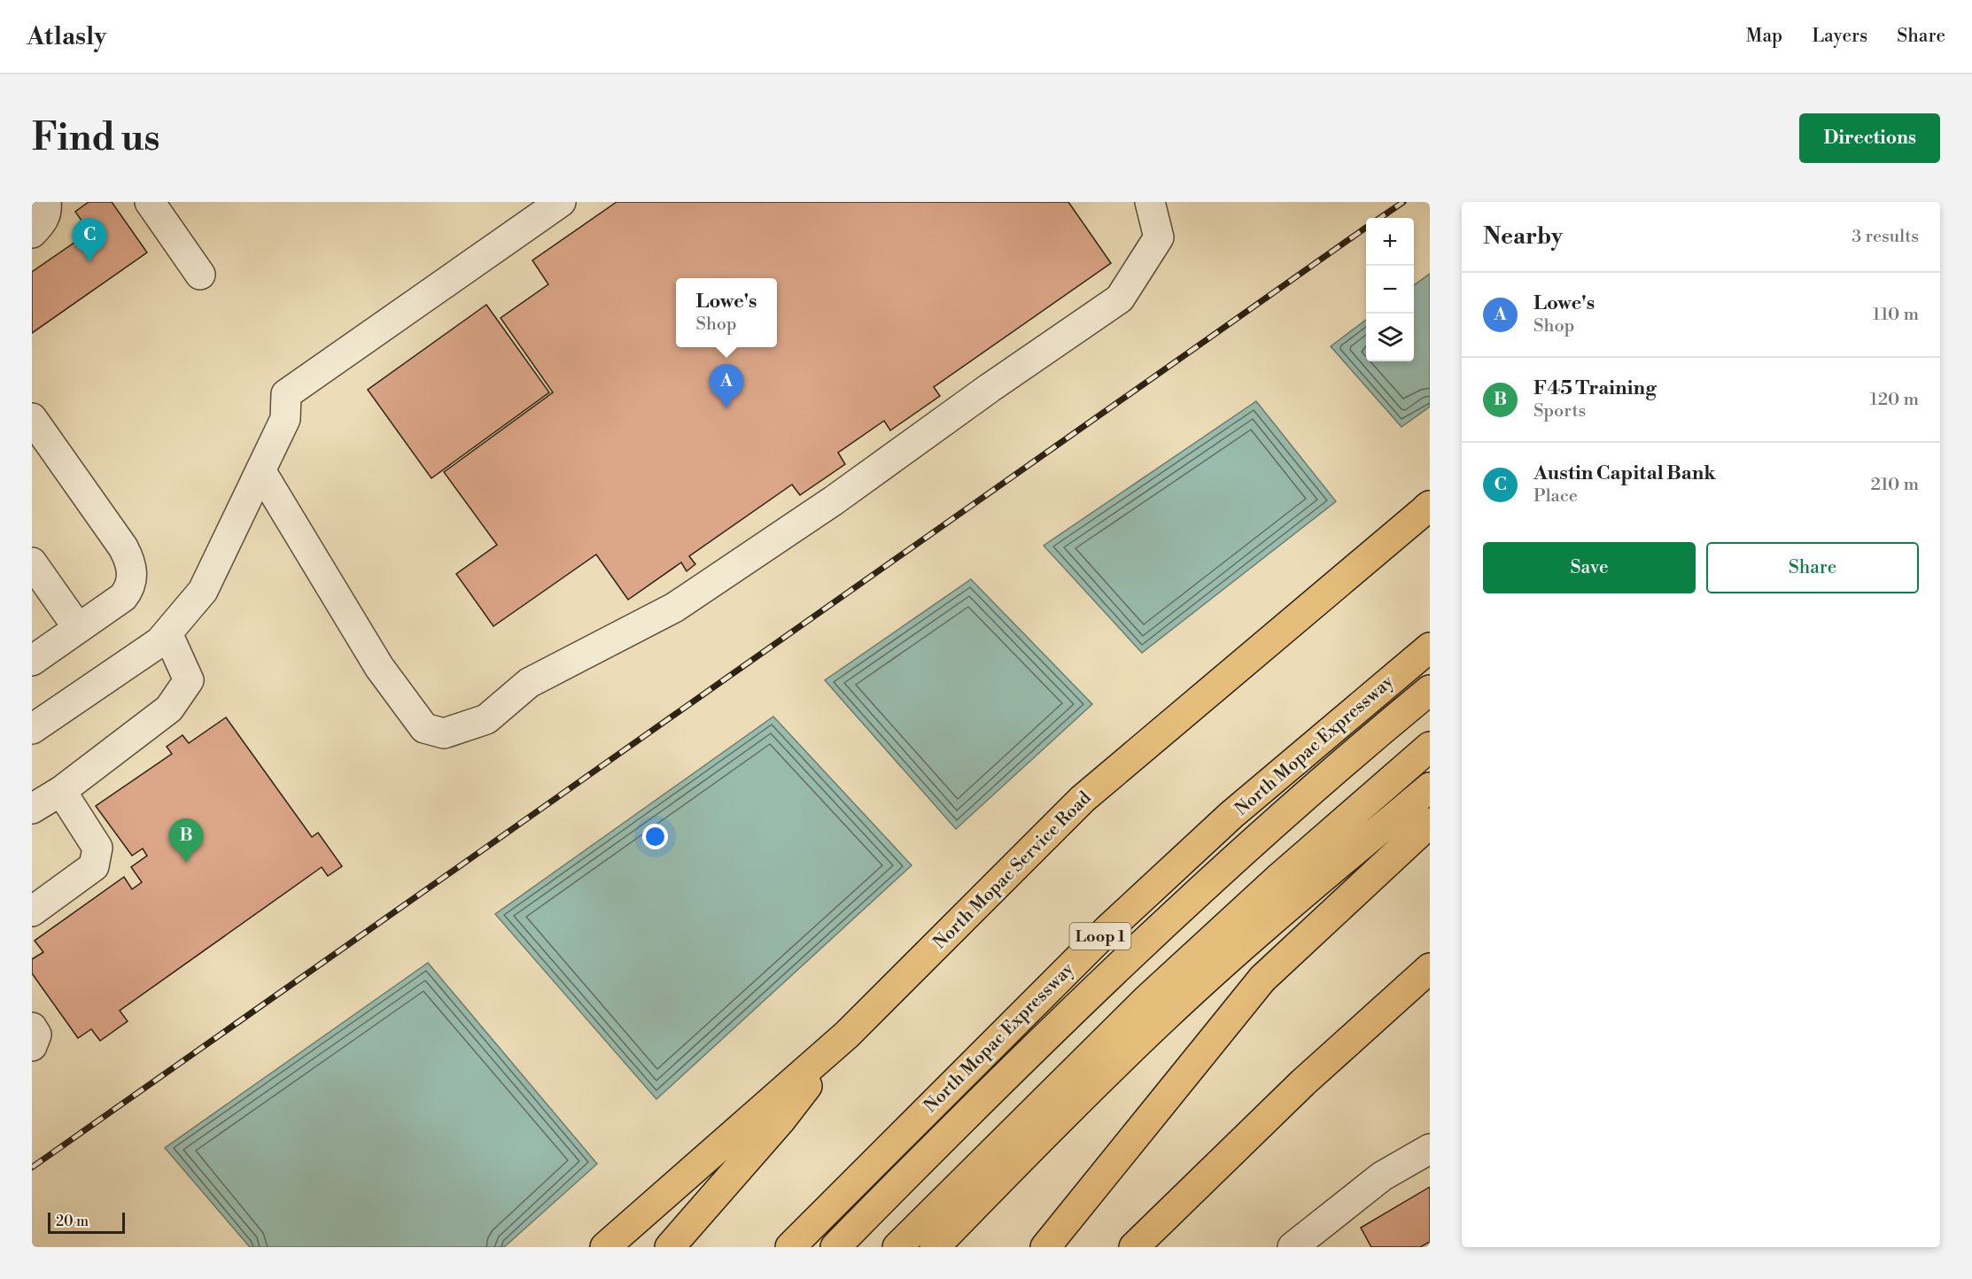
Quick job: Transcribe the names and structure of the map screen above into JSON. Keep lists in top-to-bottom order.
{
  "streets": {
    "main road": ["North Mopac Expressway", "North Mopac Service Road", "Loop 1"]
  },
  "scale_bar": "20 m",
  "page": {
    "header": "Atlasly",
    "nav": ["Map", "Layers", "Share"],
    "buttons": [
      "Directions",
      ["Save", "Share"]
    ],
    "title": "Find us",
    "heading": ["Nearby", "3 results"],
    "map_buttons": ["+", "−"],
    "pins": ["C", "A", "B"],
    "list": [
      {
        "mark": "A",
        "name": "Lowe's",
        "note": "Shop",
        "value": "110 m"
      },
      {
        "mark": "B",
        "name": "F45 Training",
        "note": "Sports",
        "value": "120 m"
      },
      {
        "mark": "C",
        "name": "Austin Capital Bank",
        "note": "Place",
        "value": "210 m"
      }
    ],
    "popup": ["Lowe's", "Shop"],
    "scale": "20 m"
  }
}
